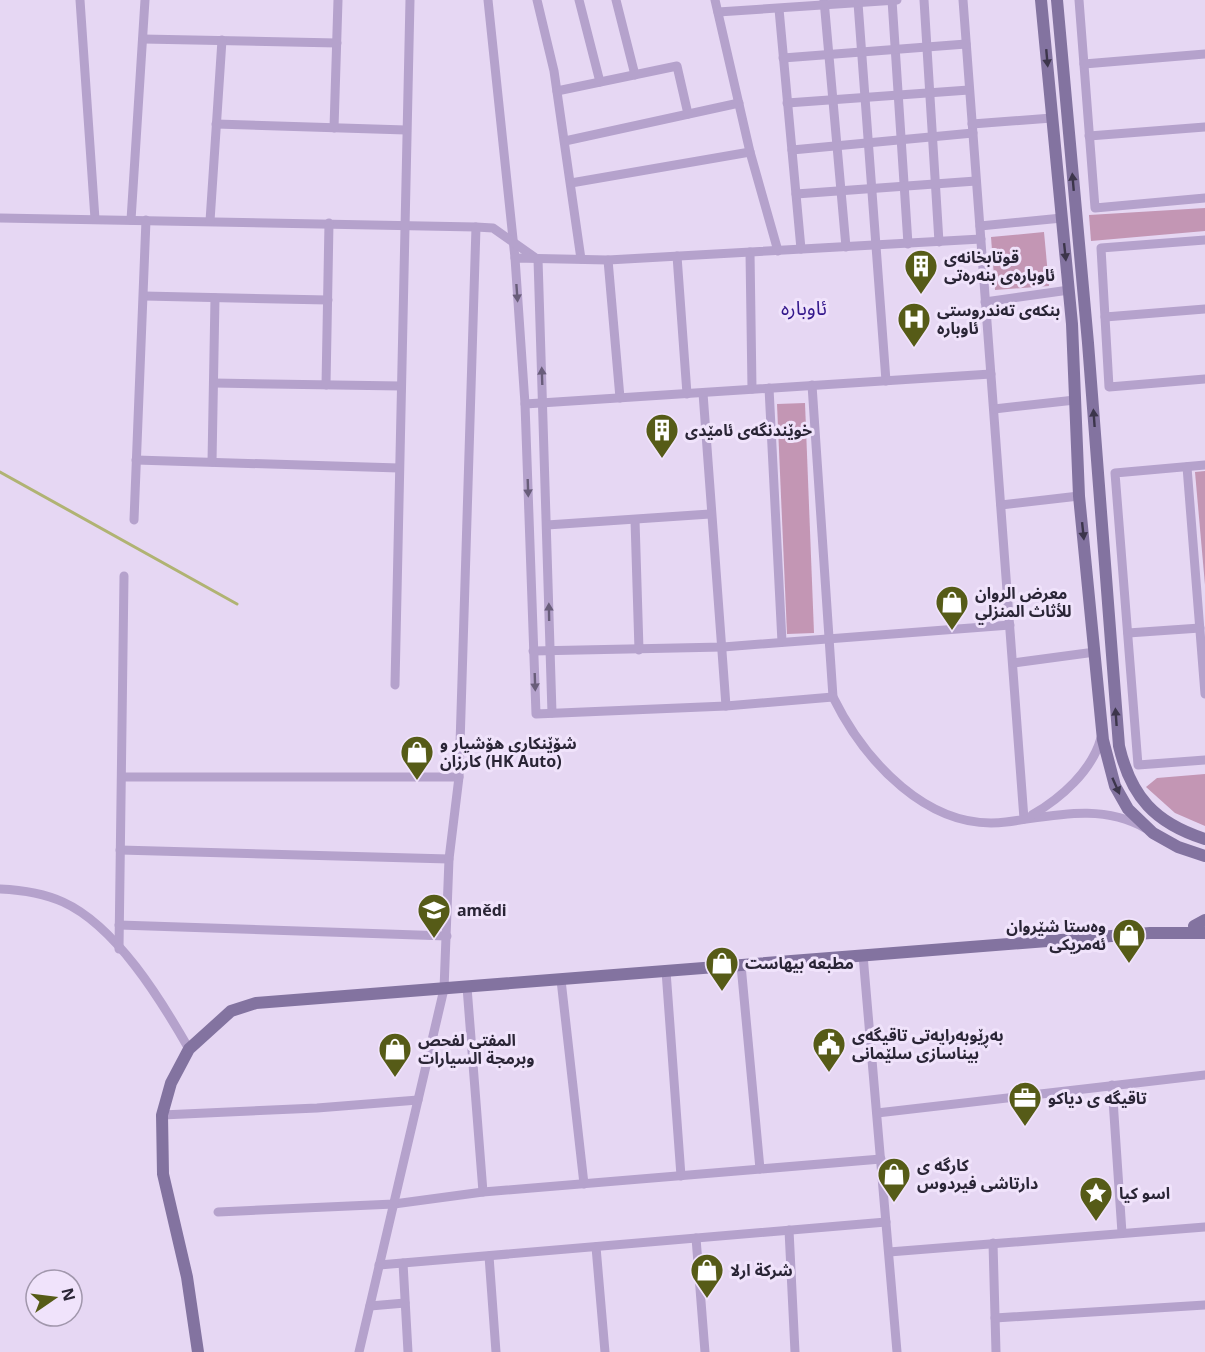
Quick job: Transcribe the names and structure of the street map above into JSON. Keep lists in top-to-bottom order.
{
  "districts": ["ئاوبارە"],
  "places": {
    "building": ["قوتابخانەی ئاوبارەی بنەرەتی", "خوێندنگەی ئامێدی"],
    "hospital": ["بنکەی تەندروستی ئاوبارە"],
    "shop": [
      "معرض الروان للأثاث المنزلي",
      "شۆێنکاری هۆشیار و کارزان (HK Auto)",
      "وەستا شێروان ئەمریکی",
      "مطبعه بيهاست",
      "المفتي لفحص وبرمجة السيارات",
      "کارگه ی دارتاشی فیردوس",
      "شركة ارلا"
    ],
    "school or university": ["amědi"],
    "public building": ["بەڕێوبەرایەتی تاقیگەی بیناسازی سلێمانی"],
    "office": ["تاقيگه ى دياكو"],
    "place": ["اسو كيا"]
  },
  "north": "right"
}
